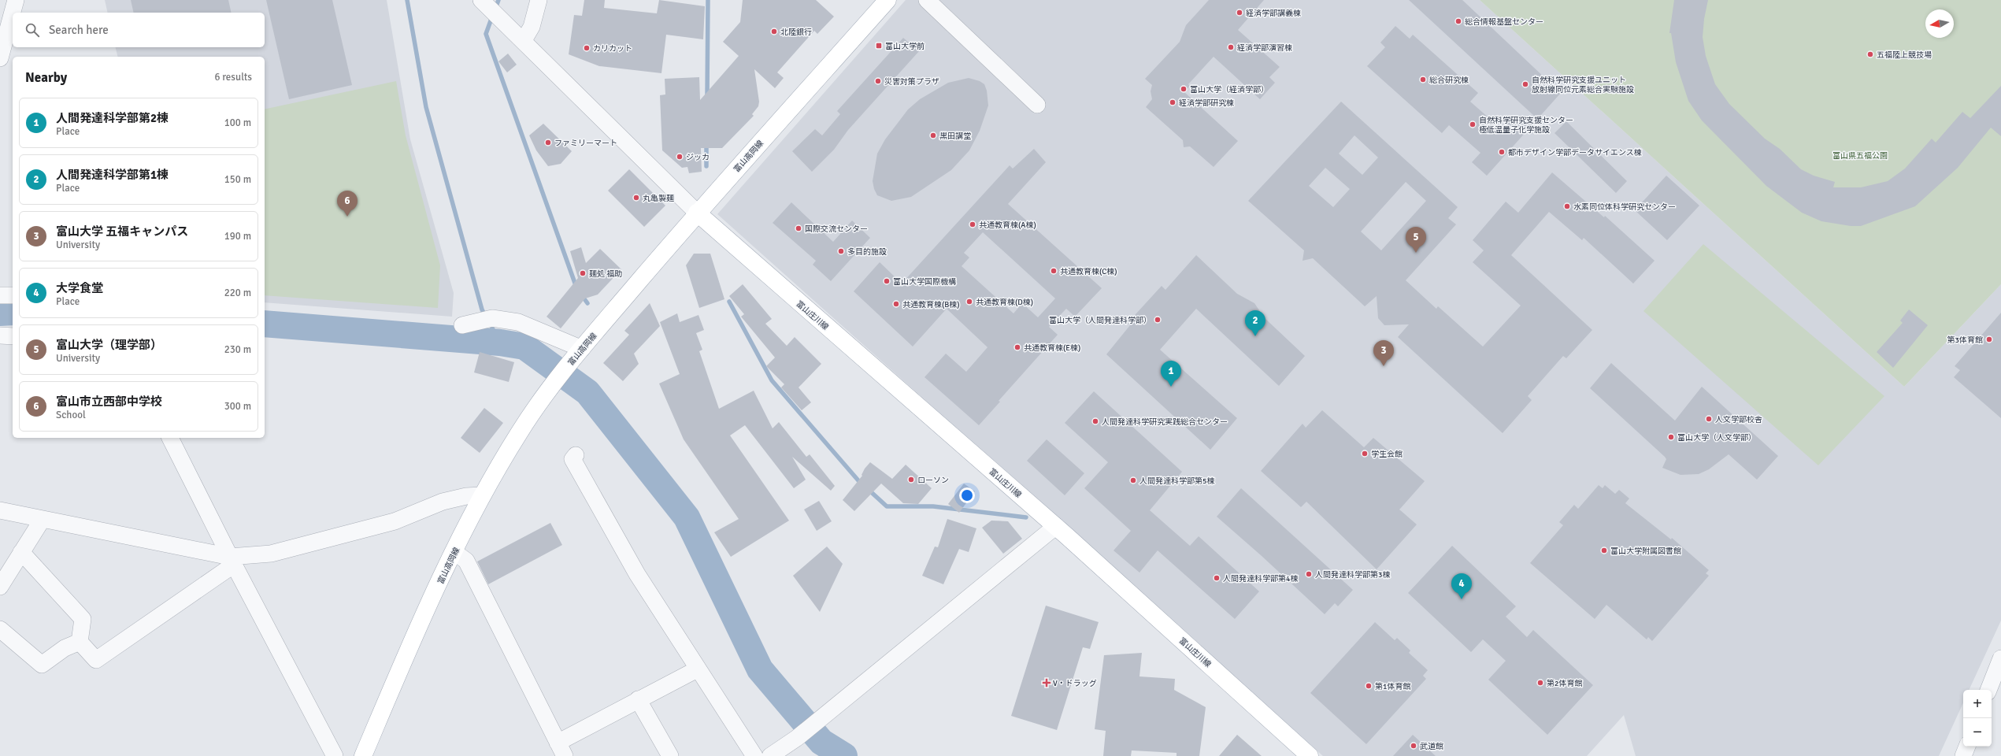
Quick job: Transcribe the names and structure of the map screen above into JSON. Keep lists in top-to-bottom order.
{
  "streets": {
    "main road": ["富山高岡線", "富山庄川線"]
  },
  "crossings": [
    ["富山高岡線", "富山庄川線"]
  ],
  "parks": ["富山県五福公園"],
  "places": {
    "other": [
      "経済学部講義棟",
      "総合情報基盤センター",
      "北陸銀行",
      "経済学部演習棟",
      "カリカット",
      "五福陸上競技場",
      "総合研究棟",
      "災害対策プラザ",
      "自然科学研究支援ユニット 放射線同位元素総合実験施設",
      "富山大学（経済学部）",
      "経済学部研究棟",
      "自然科学研究支援センター 極低温量子化学施設",
      "黒田講堂",
      "ファミリーマート",
      "都市デザイン学部データサイエンス棟",
      "ジッカ",
      "丸亀製麺",
      "水素同位体科学研究センター",
      "共通教育棟(A棟)",
      "国際交流センター",
      "多目的施設",
      "共通教育棟(C棟)",
      "麺処 福助",
      "富山大学国際機構",
      "共通教育棟(D棟)",
      "共通教育棟(B棟)",
      "富山大学（人間発達科学部）",
      "第3体育館",
      "共通教育棟(E棟)",
      "人文学部校舎",
      "人間発達科学研究実践総合センター",
      "富山大学（人文学部）",
      "学生会館",
      "ローソン",
      "人間発達科学部第5棟",
      "富山大学附属図書館",
      "人間発達科学部第3棟",
      "人間発達科学部第4棟",
      "第2体育館",
      "第1体育館",
      "武道館"
    ],
    "transit": ["富山大学前"],
    "health": ["V・ドラッグ"]
  },
  "north": "left",
  "page": {
    "search": "Search here",
    "heading": ["Nearby", "6 results"],
    "list": [
      {
        "mark": "1",
        "name": "人間発達科学部第2棟",
        "note": "Place",
        "value": "100 m"
      },
      {
        "mark": "2",
        "name": "人間発達科学部第1棟",
        "note": "Place",
        "value": "150 m"
      },
      {
        "mark": "3",
        "name": "富山大学 五福キャンパス",
        "note": "University",
        "value": "190 m"
      },
      {
        "mark": "4",
        "name": "大学食堂",
        "note": "Place",
        "value": "220 m"
      },
      {
        "mark": "5",
        "name": "富山大学（理学部）",
        "note": "University",
        "value": "230 m"
      },
      {
        "mark": "6",
        "name": "富山市立西部中学校",
        "note": "School",
        "value": "300 m"
      }
    ],
    "pins": [
      "6",
      "5",
      "2",
      "3",
      "1",
      "4"
    ],
    "map_buttons": ["+", "−"]
  }
}
